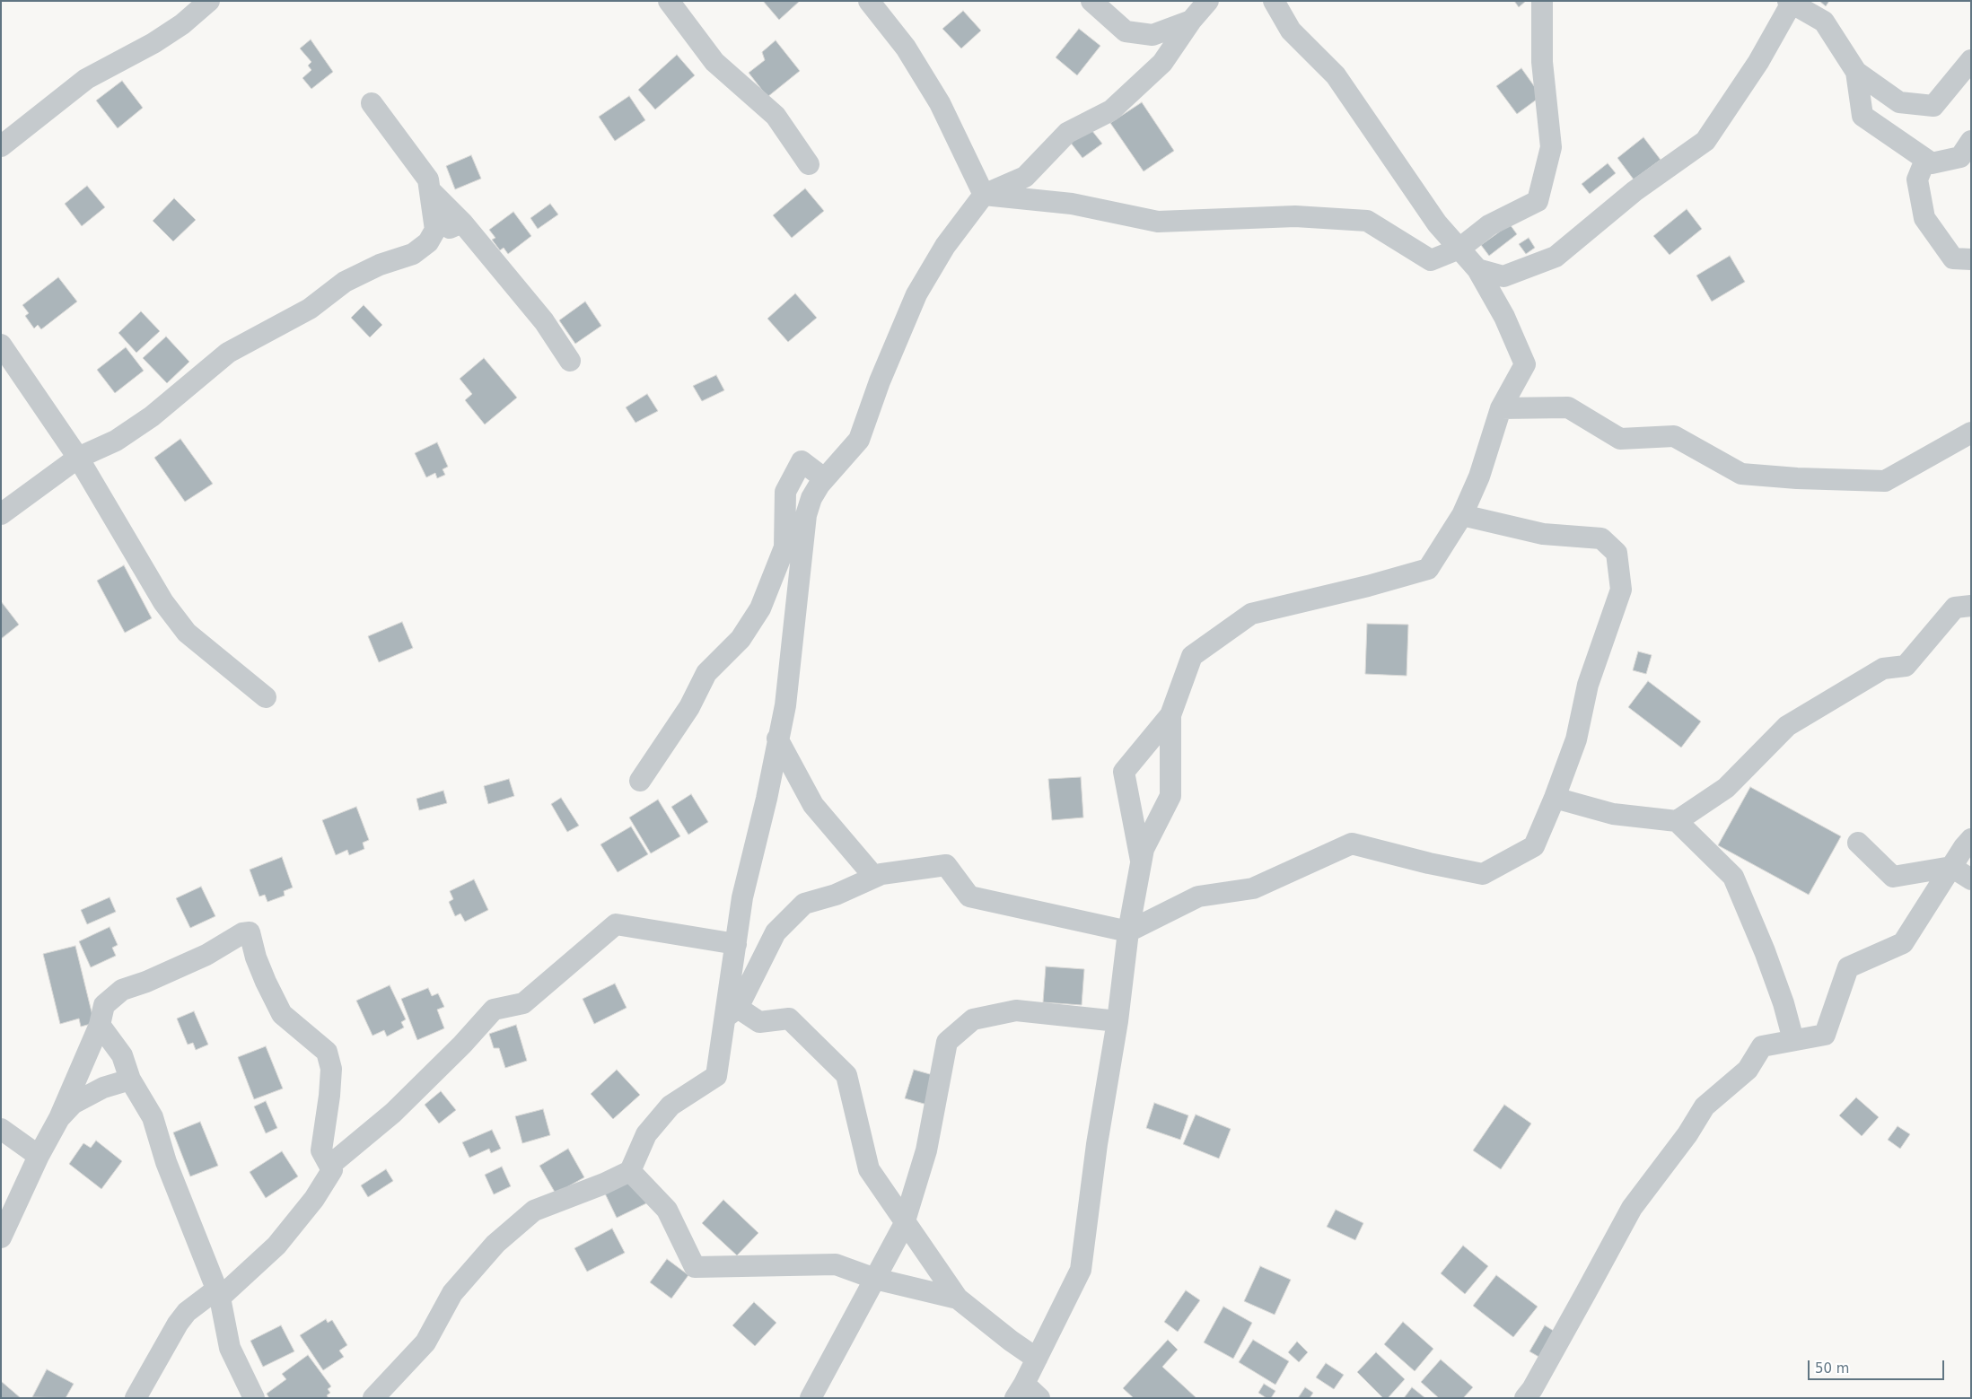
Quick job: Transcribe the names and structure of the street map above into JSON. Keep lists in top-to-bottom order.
{
  "scale_bar": "50 m"
}
